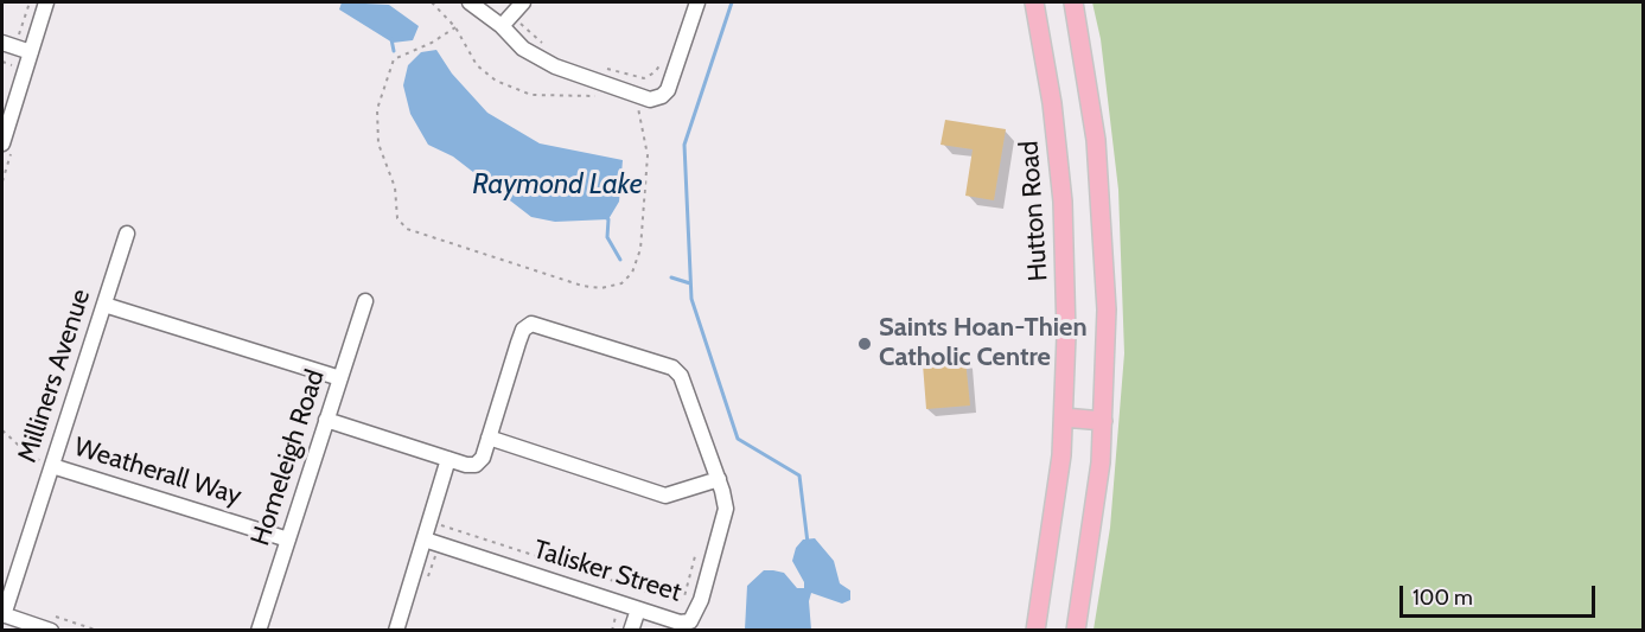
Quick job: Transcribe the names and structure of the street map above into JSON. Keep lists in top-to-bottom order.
{
  "streets": {
    "main road": ["Hutton Road"],
    "street": [
      "Milliners Avenue",
      "Homeleigh Road",
      "Weatherall Way",
      "Talisker Street"
    ]
  },
  "crossings": [
    ["Milliners Avenue", "Weatherall Way"],
    ["Homeleigh Road", "Weatherall Way"],
    ["Homeleigh Road", "Talisker Street"]
  ],
  "water": ["Raymond Lake"],
  "places": ["Saints Hoan-Thien Catholic Centre"],
  "scale_bar": "100 m"
}
